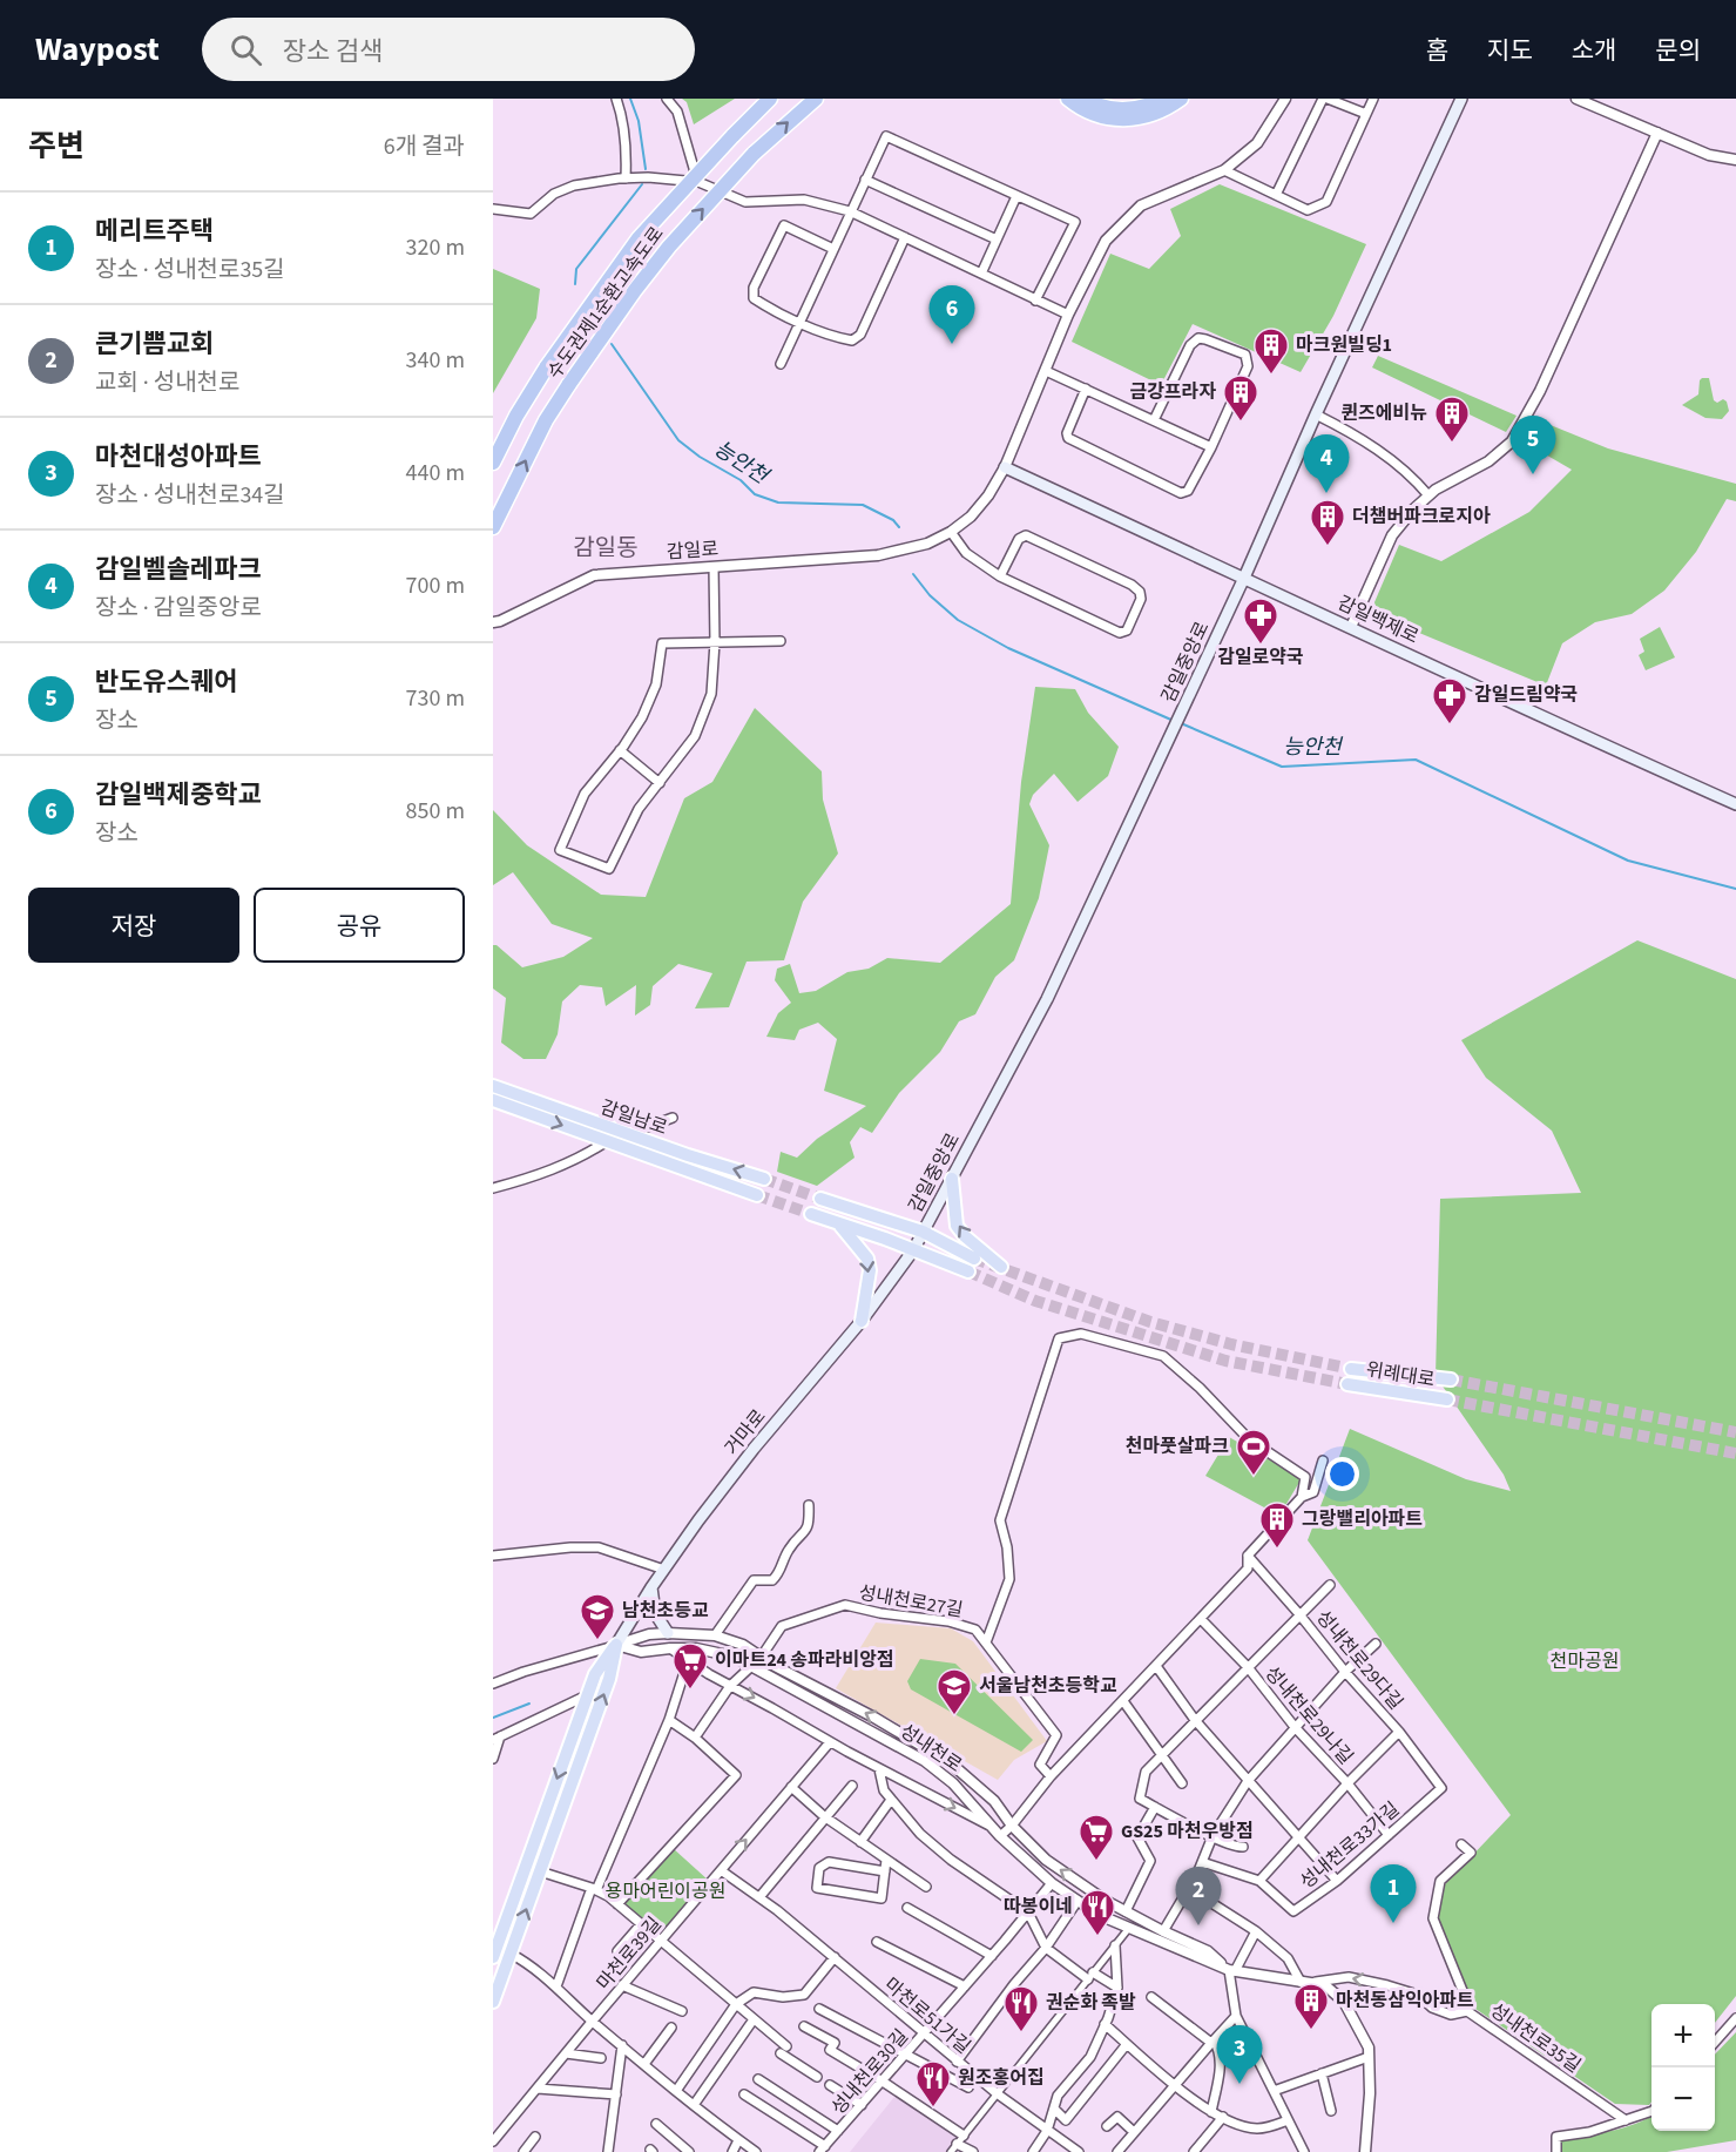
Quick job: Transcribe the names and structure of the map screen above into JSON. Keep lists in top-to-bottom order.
{
  "streets": {
    "highway": ["수도권제1순환고속도로"],
    "main road": [
      "감일백제로",
      "감일중앙로",
      "감일남로",
      "위례대로",
      "거마로"
    ],
    "street": [
      "감일로",
      "성내천로27길",
      "성내천로29다길",
      "성내천로29나길",
      "성내천로",
      "성내천로33가길",
      "마천로39길",
      "마천로51가길",
      "성내천로35길",
      "성내천로30길"
    ]
  },
  "crossings": [
    ["감일로", "감일백제로"],
    ["감일백제로", "감일중앙로"],
    ["감일중앙로", "거마로"],
    ["거마로", "성내천로"],
    ["성내천로27길", "성내천로"],
    ["성내천로29다길", "성내천로33가길"],
    ["성내천로29나길", "성내천로33가길"],
    ["성내천로", "성내천로35길"],
    ["성내천로", "성내천로30길"],
    ["마천로39길", "마천로51가길"],
    ["마천로51가길", "성내천로30길"]
  ],
  "one_way": ["성내천로35길"],
  "districts": ["감일동"],
  "water": ["능안천"],
  "parks": ["천마공원", "용마어린이공원"],
  "places": {
    "building": [
      "마크원빌딩1",
      "금강프라자",
      "퀸즈에비뉴",
      "더챔버파크로지아",
      "그랑밸리아파트",
      "마천동삼익아파트"
    ],
    "pharmacy": ["감일로약국", "감일드림약국"],
    "sports": ["천마풋살파크"],
    "school or university": ["남천초등교", "서울남천초등학교"],
    "supermarket": ["이마트24 송파라비앙점", "GS25 마천우방점"],
    "restaurant": ["따봉이네", "권순화 족발", "원조홍어집"]
  },
  "page": {
    "header": "Waypost",
    "search": "장소 검색",
    "nav": [
      "홈",
      "지도",
      "소개",
      "문의"
    ],
    "heading": ["주변", "6개 결과"],
    "list": [
      {
        "mark": "1",
        "name": "메리트주택",
        "note": "장소 · 성내천로35길",
        "value": "320 m"
      },
      {
        "mark": "2",
        "name": "큰기쁨교회",
        "note": "교회 · 성내천로",
        "value": "340 m"
      },
      {
        "mark": "3",
        "name": "마천대성아파트",
        "note": "장소 · 성내천로34길",
        "value": "440 m"
      },
      {
        "mark": "4",
        "name": "감일벨솔레파크",
        "note": "장소 · 감일중앙로",
        "value": "700 m"
      },
      {
        "mark": "5",
        "name": "반도유스퀘어",
        "note": "장소",
        "value": "730 m"
      },
      {
        "mark": "6",
        "name": "감일백제중학교",
        "note": "장소",
        "value": "850 m"
      }
    ],
    "pins": [
      "6",
      "5",
      "4",
      "1",
      "2",
      "3"
    ],
    "buttons": ["저장", "공유"],
    "map_buttons": ["+", "−"]
  }
}
